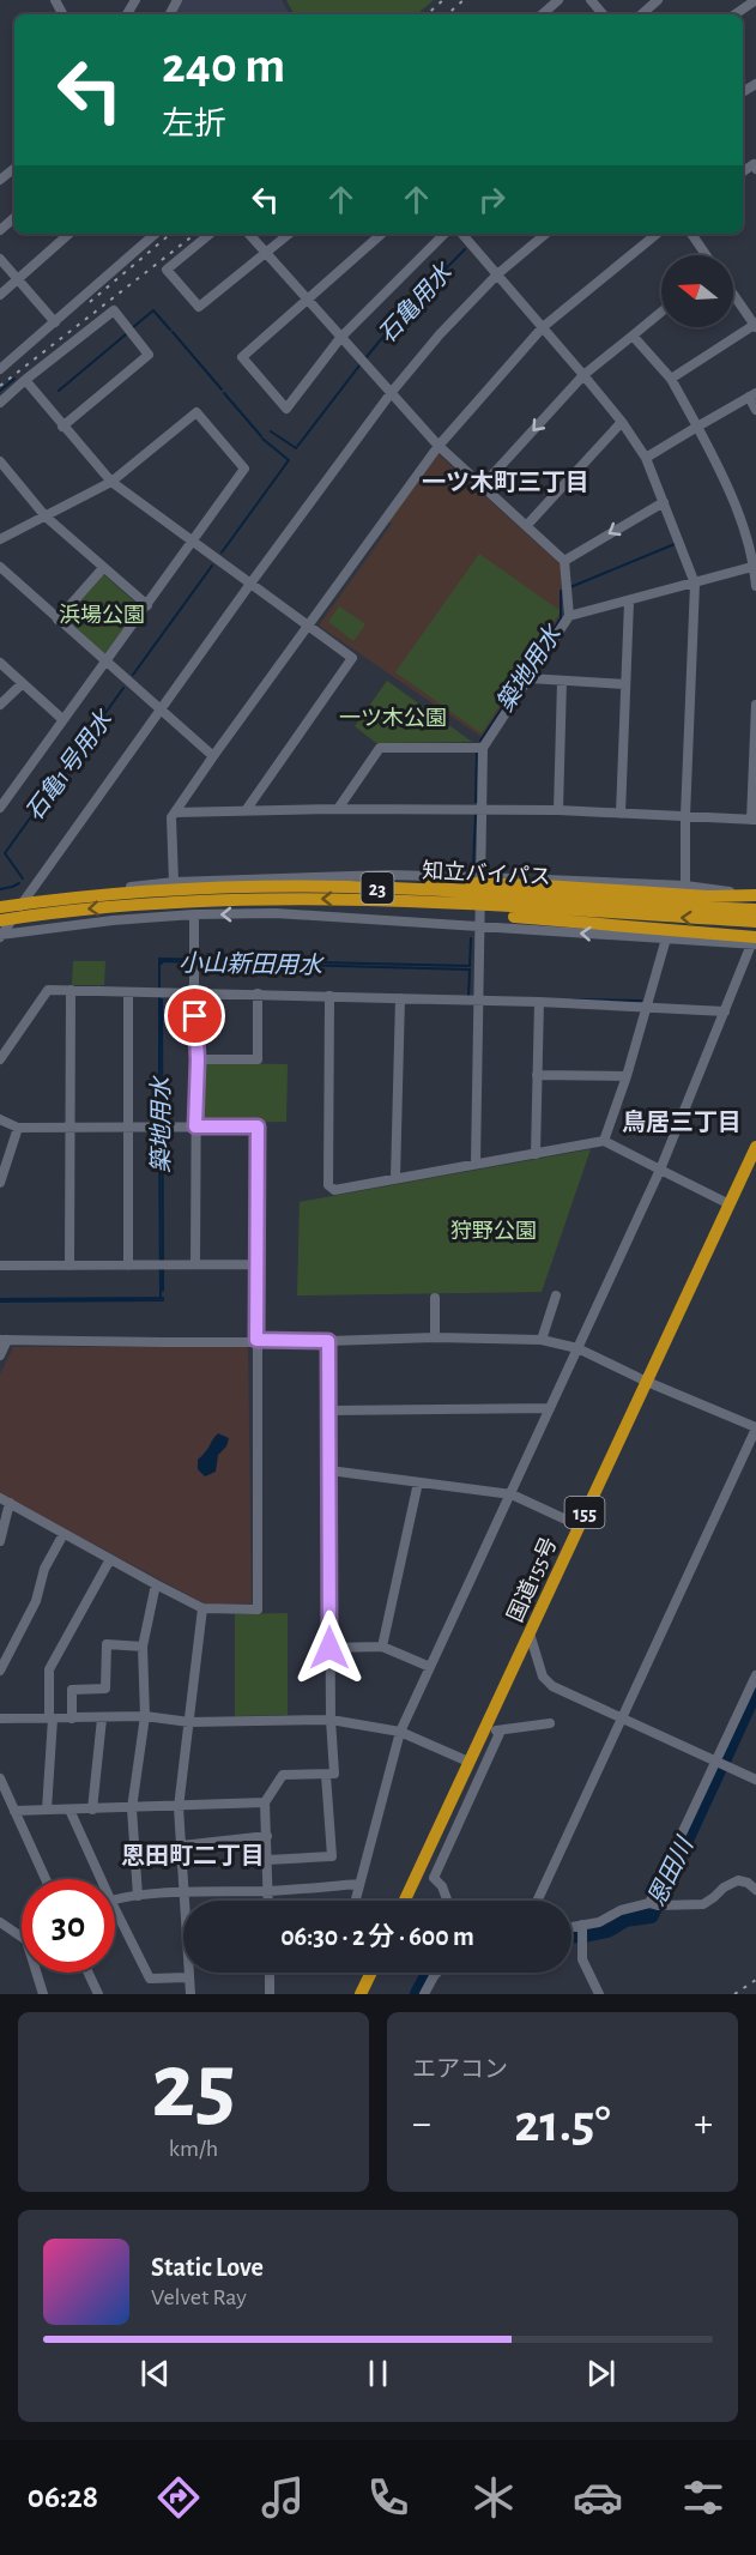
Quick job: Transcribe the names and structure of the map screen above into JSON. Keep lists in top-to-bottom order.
{
  "streets": {
    "highway": [
      "知立バイパス",
      "23",
      "155",
      "国道155号"
    ]
  },
  "districts": ["一ツ木町三丁目", "鳥居三丁目", "恩田町二丁目"],
  "water": [
    "石亀用水",
    "築地用水",
    "石亀1号用水",
    "小山新田用水",
    "恩田川"
  ],
  "parks": ["浜場公園", "一ツ木公園", "狩野公園"],
  "north": "left",
  "page": {
    "turn": ["240 m", "左折"],
    "limit": "30",
    "trip": "06:30 · 2 分 · 600 m",
    "tile": [
      ["25", "km/h"],
      "エアコン"
    ],
    "heat": ["−", "21.5°", "+"],
    "song": ["Static Love", "Velvet Ray"],
    "tabs": "06:28"
  }
}
